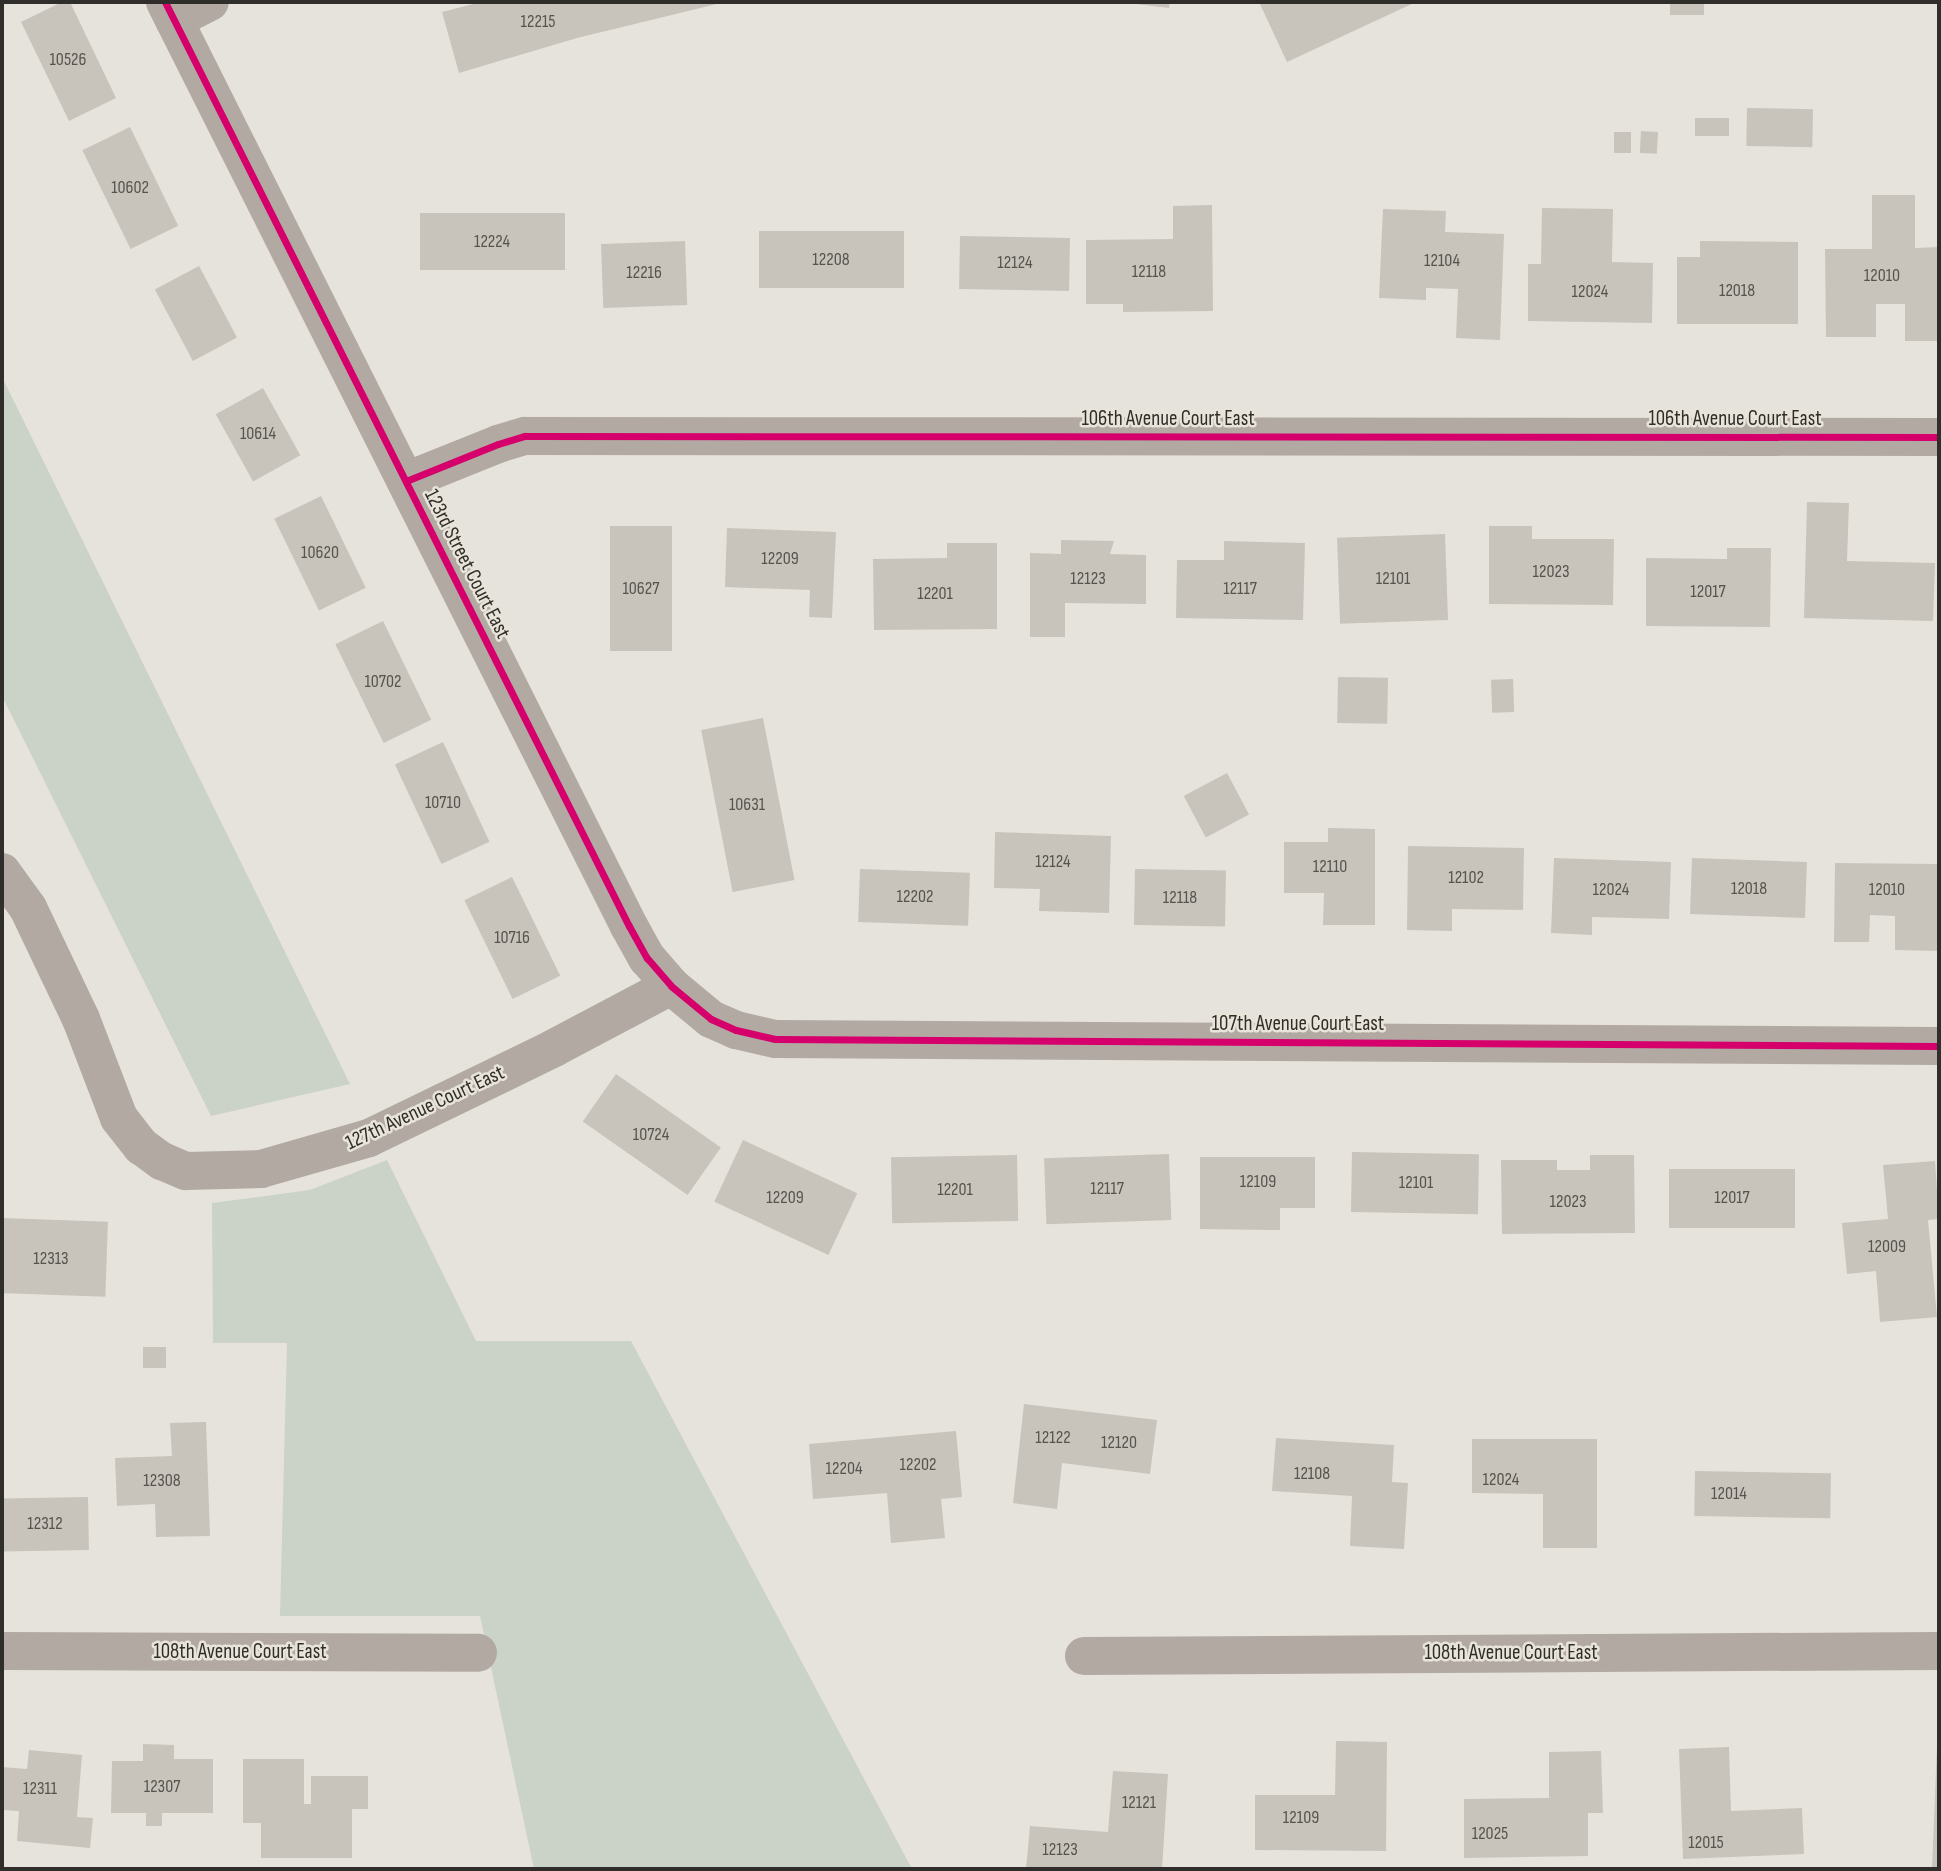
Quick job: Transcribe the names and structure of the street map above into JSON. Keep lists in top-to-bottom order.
{
  "streets": {
    "street": [
      "106th Avenue Court East",
      "123rd Street Court East",
      "107th Avenue Court East",
      "127th Avenue Court East",
      "108th Avenue Court East"
    ]
  },
  "crossings": [
    ["106th Avenue Court East", "123rd Street Court East"],
    ["123rd Street Court East", "107th Avenue Court East"],
    ["123rd Street Court East", "127th Avenue Court East"],
    ["107th Avenue Court East", "127th Avenue Court East"]
  ],
  "house_numbers": [
    "12215",
    "10526",
    "10602",
    "12224",
    "12208",
    "12104",
    "12124",
    "12118",
    "12216",
    "12010",
    "12018",
    "12024",
    "10614",
    "10620",
    "12209",
    "12023",
    "12123",
    "12101",
    "10627",
    "12117",
    "12017",
    "12201",
    "10702",
    "10710",
    "10631",
    "12124",
    "12110",
    "12102",
    "12018",
    "12024",
    "12010",
    "12202",
    "12118",
    "10716",
    "10724",
    "12109",
    "12101",
    "12117",
    "12201",
    "12209",
    "12017",
    "12023",
    "12009",
    "12313",
    "12122",
    "12120",
    "12202",
    "12204",
    "12108",
    "12024",
    "12308",
    "12014",
    "12312",
    "12307",
    "12311",
    "12121",
    "12109",
    "12025",
    "12015",
    "12123"
  ]
}
